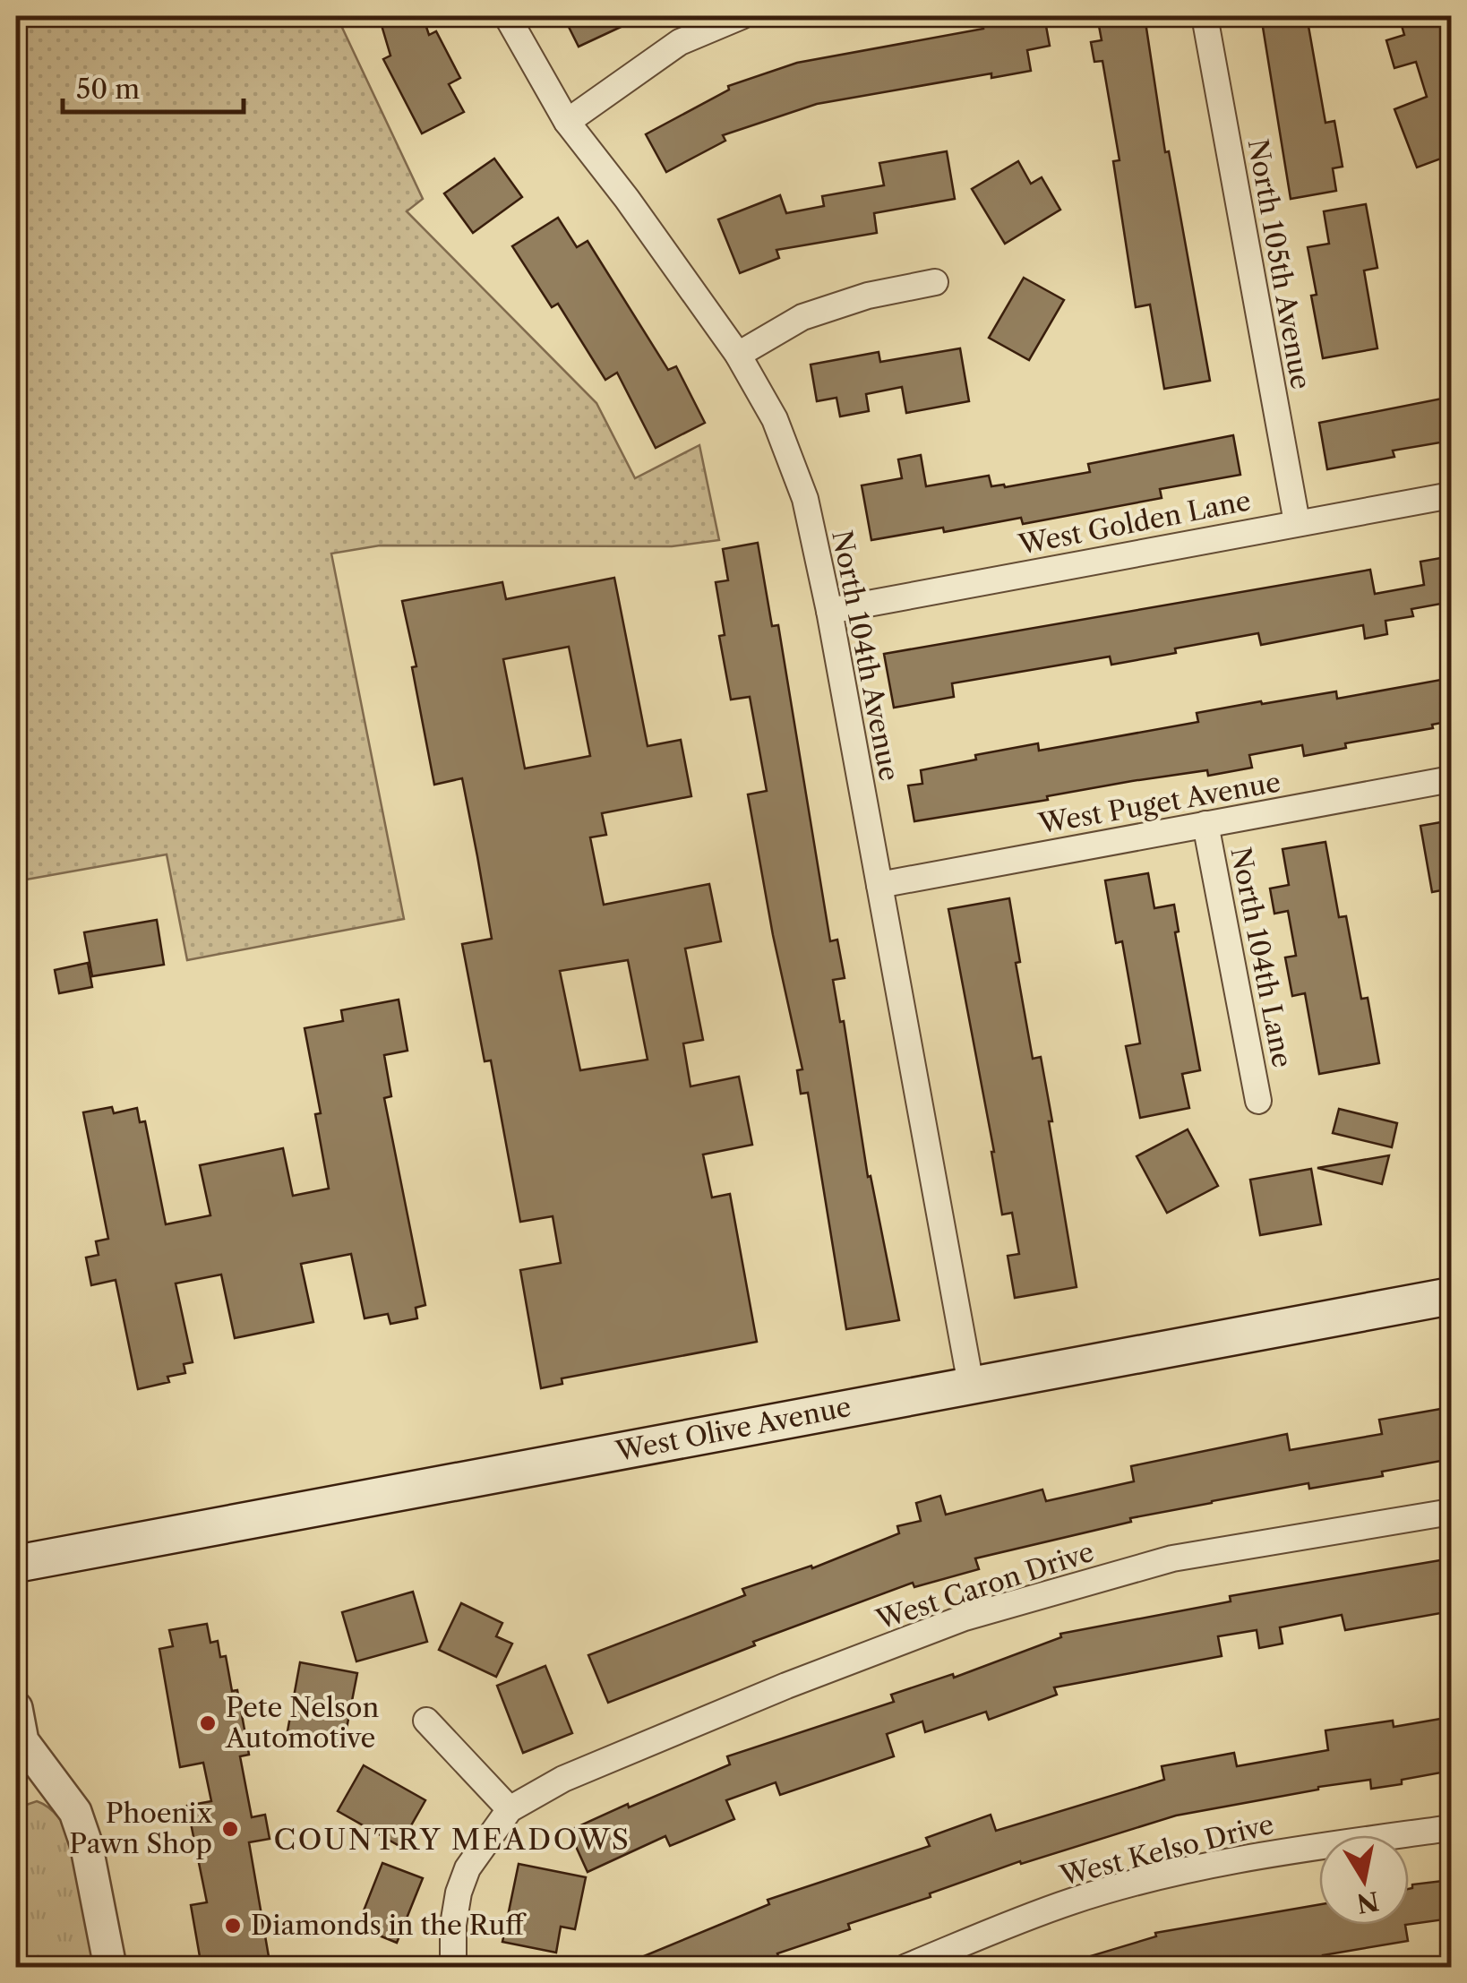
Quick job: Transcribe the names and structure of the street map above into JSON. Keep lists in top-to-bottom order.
{
  "streets": {
    "main road": ["West Olive Avenue"],
    "street": [
      "North 105th Avenue",
      "West Golden Lane",
      "North 104th Avenue",
      "West Puget Avenue",
      "North 104th Lane",
      "West Caron Drive",
      "West Kelso Drive"
    ]
  },
  "crossings": [
    ["North 105th Avenue", "West Golden Lane"],
    ["West Golden Lane", "North 104th Avenue"],
    ["North 104th Avenue", "West Puget Avenue"],
    ["North 104th Avenue", "West Olive Avenue"],
    ["West Puget Avenue", "North 104th Lane"]
  ],
  "districts": ["COUNTRY MEADOWS"],
  "places": ["Pete Nelson Automotive", "Phoenix Pawn Shop", "Diamonds in the Ruff"],
  "scale_bar": "50 m",
  "north": "bottom"
}
